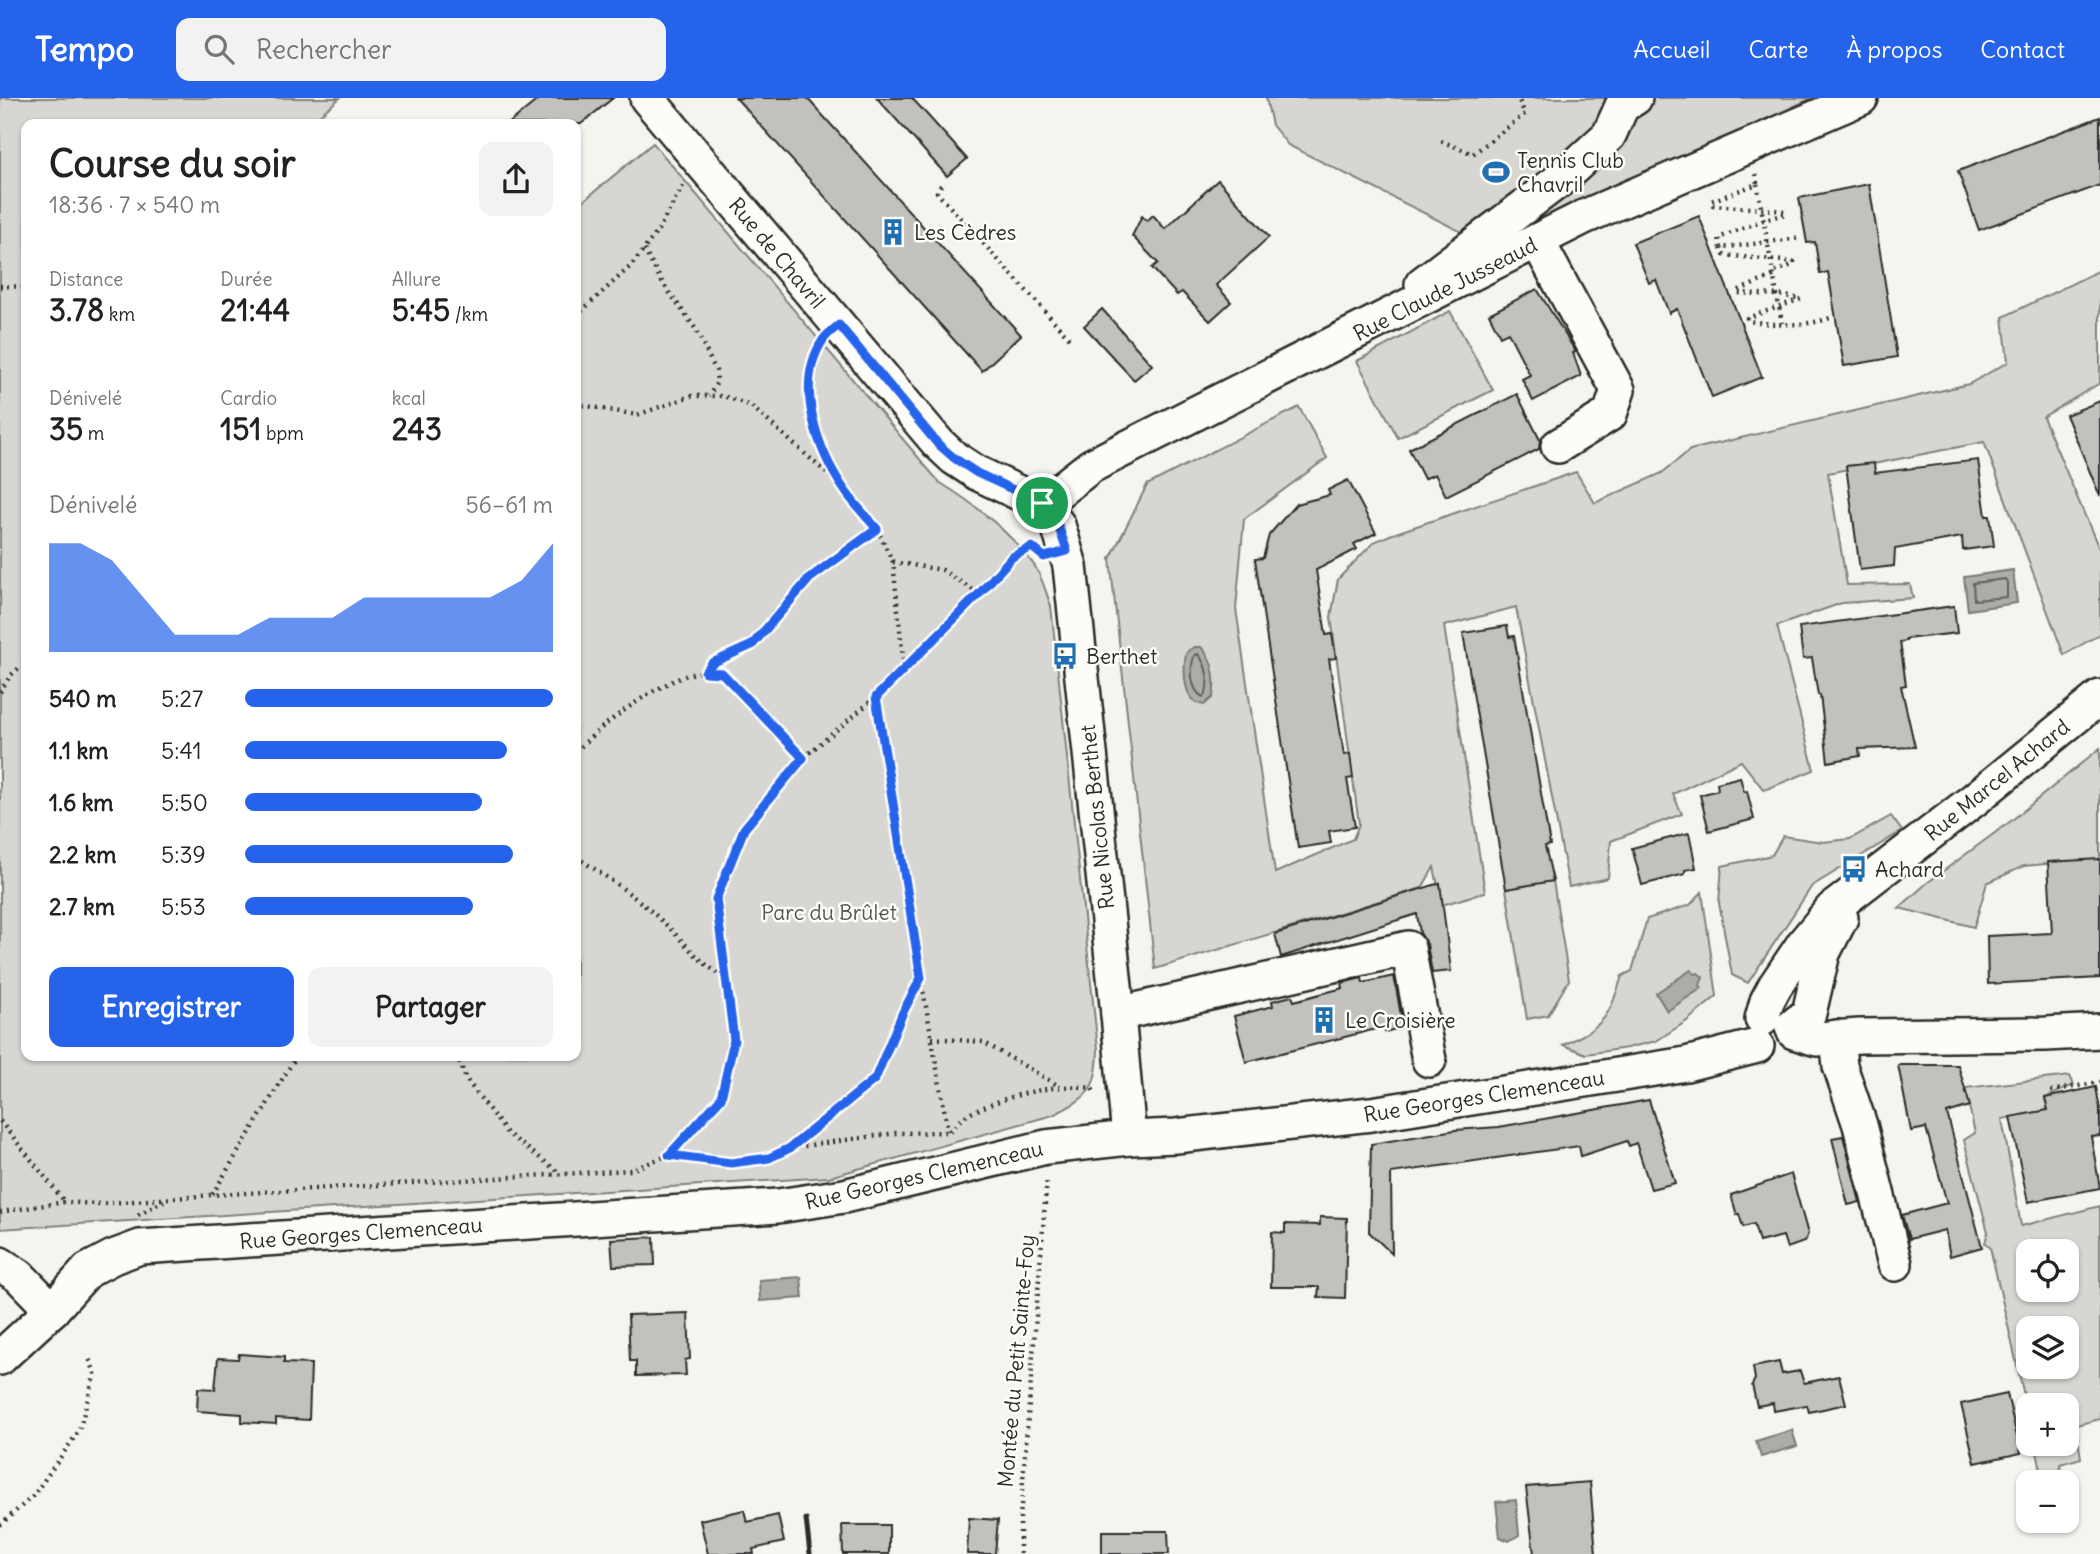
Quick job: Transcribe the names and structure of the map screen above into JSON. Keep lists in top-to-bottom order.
{
  "streets": {
    "street": [
      "Rue de Chavril",
      "Rue Claude Jusseaud",
      "Rue Marcel Achard",
      "Rue Nicolas Berthet",
      "Rue Georges Clemenceau"
    ],
    "path": ["Montée du Petit Sainte-Foy"]
  },
  "crossings": [
    ["Rue de Chavril", "Rue Claude Jusseaud"],
    ["Rue de Chavril", "Rue Nicolas Berthet"],
    ["Rue Claude Jusseaud", "Rue Nicolas Berthet"],
    ["Rue Marcel Achard", "Rue Georges Clemenceau"],
    ["Rue Nicolas Berthet", "Rue Georges Clemenceau"]
  ],
  "parks": ["Parc du Brûlet"],
  "places": {
    "sports": ["Tennis Club Chavril"],
    "building": ["Les Cèdres", "Le Croisière"],
    "bus stop": ["Berthet", "Achard"]
  },
  "page": {
    "header": "Tempo",
    "search": "Rechercher",
    "nav": [
      "Accueil",
      "Carte",
      "À propos",
      "Contact"
    ],
    "heading": ["Course du soir", "18:36 · 7 × 540 m"],
    "stats": [
      ["Distance", "3.78 km"],
      ["Durée", "21:44"],
      ["Allure", "5:45 /km"],
      ["Dénivelé", "35 m"],
      ["Cardio", "151 bpm"],
      ["kcal", "243"]
    ],
    "chart": ["Dénivelé", "56–61 m"],
    "list": [
      {
        "name": "540 m",
        "note": "5:27"
      },
      {
        "name": "1.1 km",
        "note": "5:41"
      },
      {
        "name": "1.6 km",
        "note": "5:50"
      },
      {
        "name": "2.2 km",
        "note": "5:39"
      },
      {
        "name": "2.7 km",
        "note": "5:53"
      }
    ],
    "buttons": ["Enregistrer", "Partager"],
    "map_buttons": ["+", "−"]
  }
}
